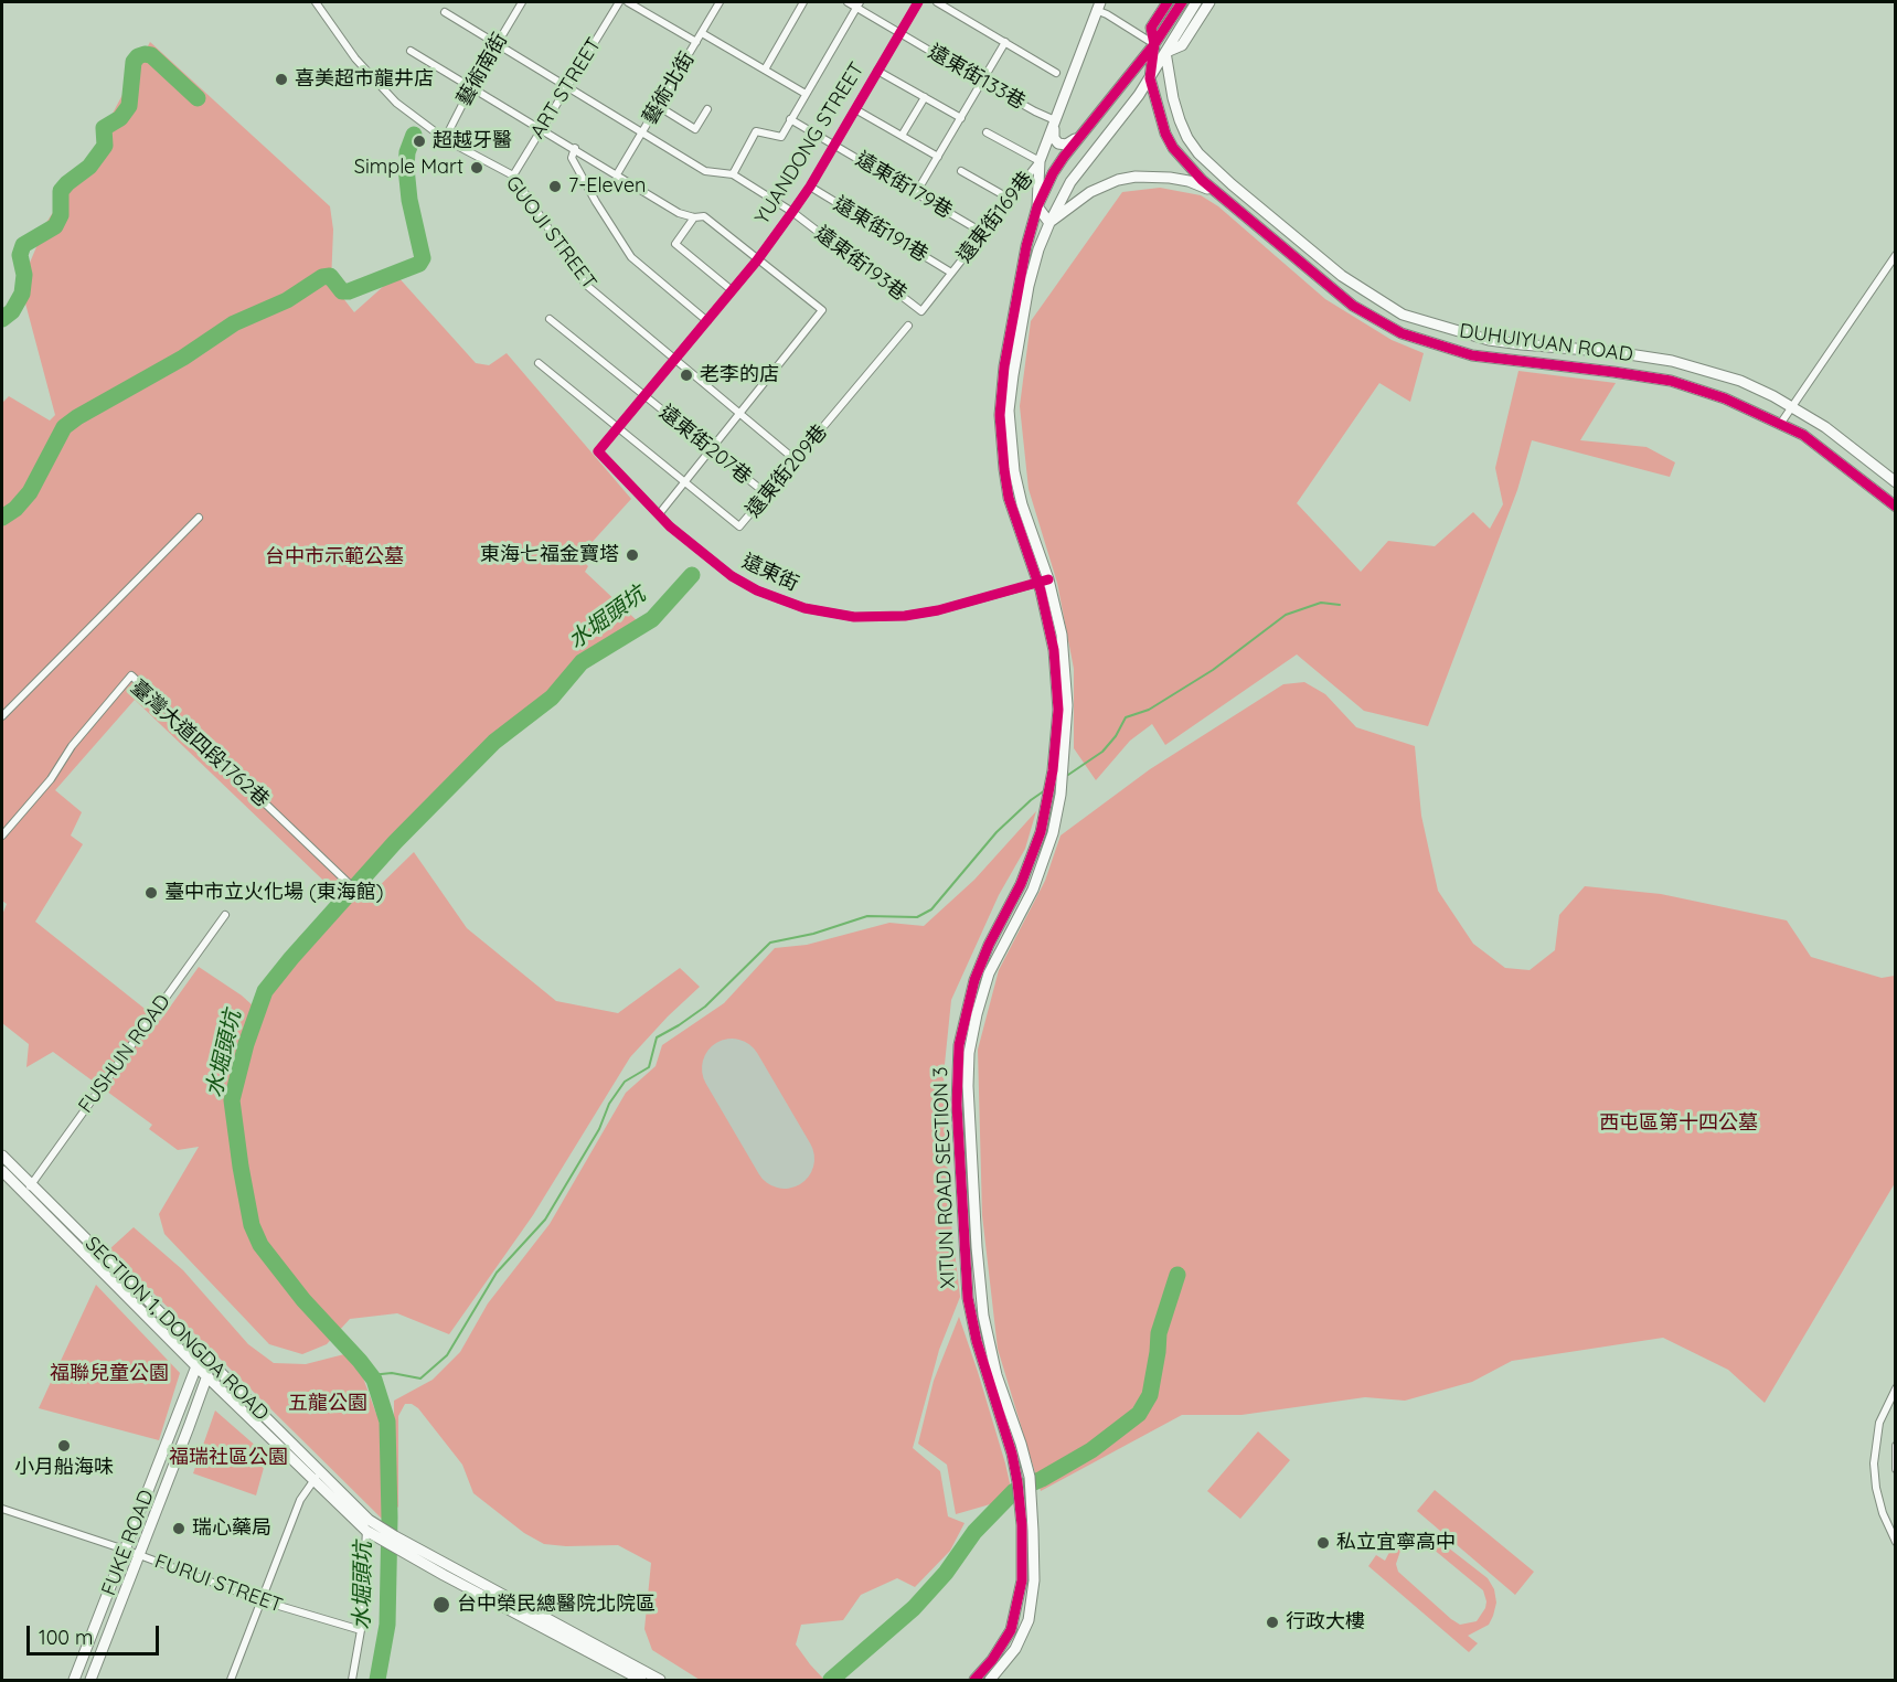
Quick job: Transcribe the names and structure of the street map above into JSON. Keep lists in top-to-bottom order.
{
  "streets": {
    "street": [
      "藝術南街",
      "遠東街133巷",
      "ART STREET",
      "藝術北街",
      "YUANDONG STREET",
      "遠東街179巷",
      "遠東街169巷",
      "遠東街191巷",
      "GUOJI STREET",
      "遠東街193巷",
      "DUHUIYUAN ROAD",
      "遠東街207巷",
      "遠東街209巷",
      "遠東街",
      "臺灣大道四段1762巷",
      "FUSHUN ROAD",
      "XITUN ROAD SECTION 3",
      "SECTION 1, DONGDA ROAD",
      "FUKE ROAD",
      "FURUI STREET"
    ]
  },
  "crossings": [
    ["藝術南街", "GUOJI STREET"],
    ["遠東街133巷", "YUANDONG STREET"],
    ["ART STREET", "GUOJI STREET"],
    ["YUANDONG STREET", "遠東街179巷"],
    ["YUANDONG STREET", "遠東街191巷"],
    ["YUANDONG STREET", "GUOJI STREET"],
    ["YUANDONG STREET", "遠東街193巷"],
    ["YUANDONG STREET", "遠東街"],
    ["遠東街179巷", "遠東街169巷"],
    ["遠東街169巷", "遠東街191巷"],
    ["遠東街169巷", "遠東街193巷"],
    ["遠東街191巷", "遠東街193巷"],
    ["GUOJI STREET", "遠東街209巷"],
    ["GUOJI STREET", "遠東街"],
    ["DUHUIYUAN ROAD", "XITUN ROAD SECTION 3"],
    ["遠東街207巷", "遠東街209巷"],
    ["遠東街207巷", "遠東街"],
    ["遠東街209巷", "遠東街"],
    ["遠東街", "XITUN ROAD SECTION 3"],
    ["FUSHUN ROAD", "SECTION 1, DONGDA ROAD"],
    ["SECTION 1, DONGDA ROAD", "FUKE ROAD"],
    ["FUKE ROAD", "FURUI STREET"]
  ],
  "water": ["水堀頭坑"],
  "parks": [
    "台中市示範公墓",
    "西屯區第十四公墓",
    "福聯兒童公園",
    "五龍公園",
    "福瑞社區公園"
  ],
  "places": [
    "喜美超市龍井店",
    "超越牙醫",
    "Simple Mart",
    "7-Eleven",
    "老李的店",
    "東海七福金寶塔",
    "臺中市立火化場 (東海館)",
    "小月船海味",
    "瑞心藥局",
    "私立宜寧高中",
    "台中榮民總醫院北院區",
    "行政大樓"
  ],
  "scale_bar": "100 m"
}
